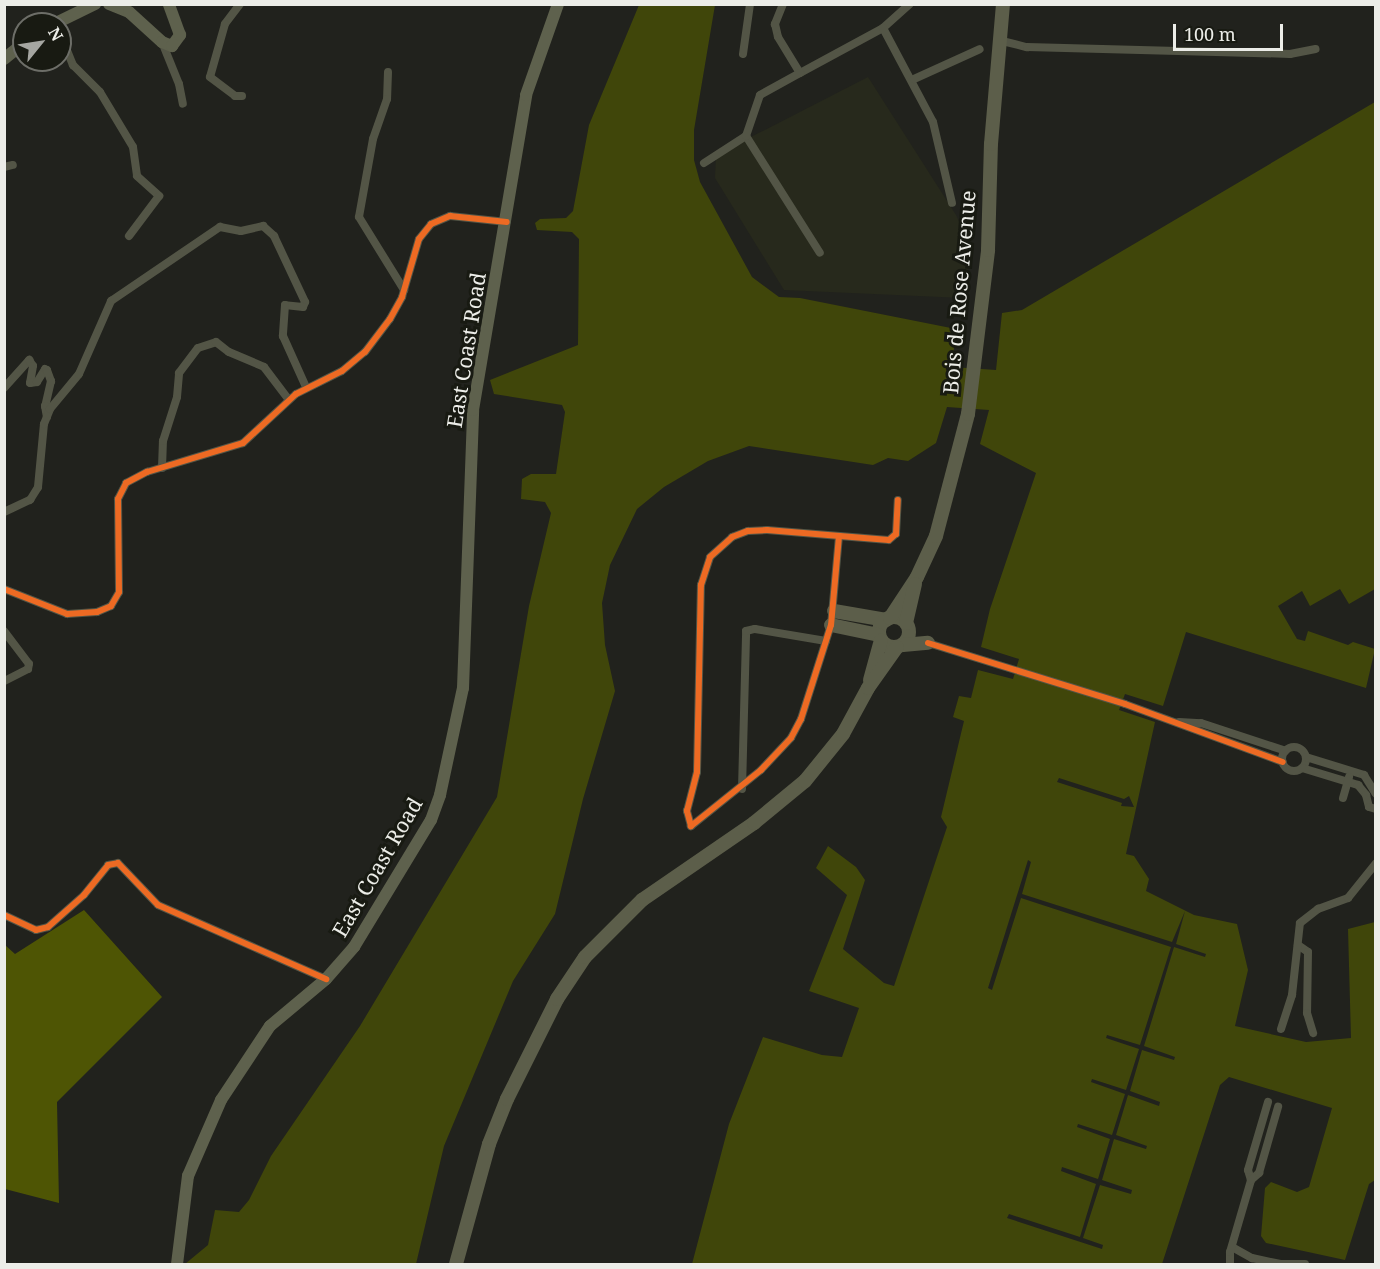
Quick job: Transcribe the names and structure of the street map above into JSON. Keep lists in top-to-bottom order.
{
  "streets": {
    "main road": ["Bois de Rose Avenue", "East Coast Road"]
  },
  "scale_bar": "100 m",
  "north": "top right"
}
